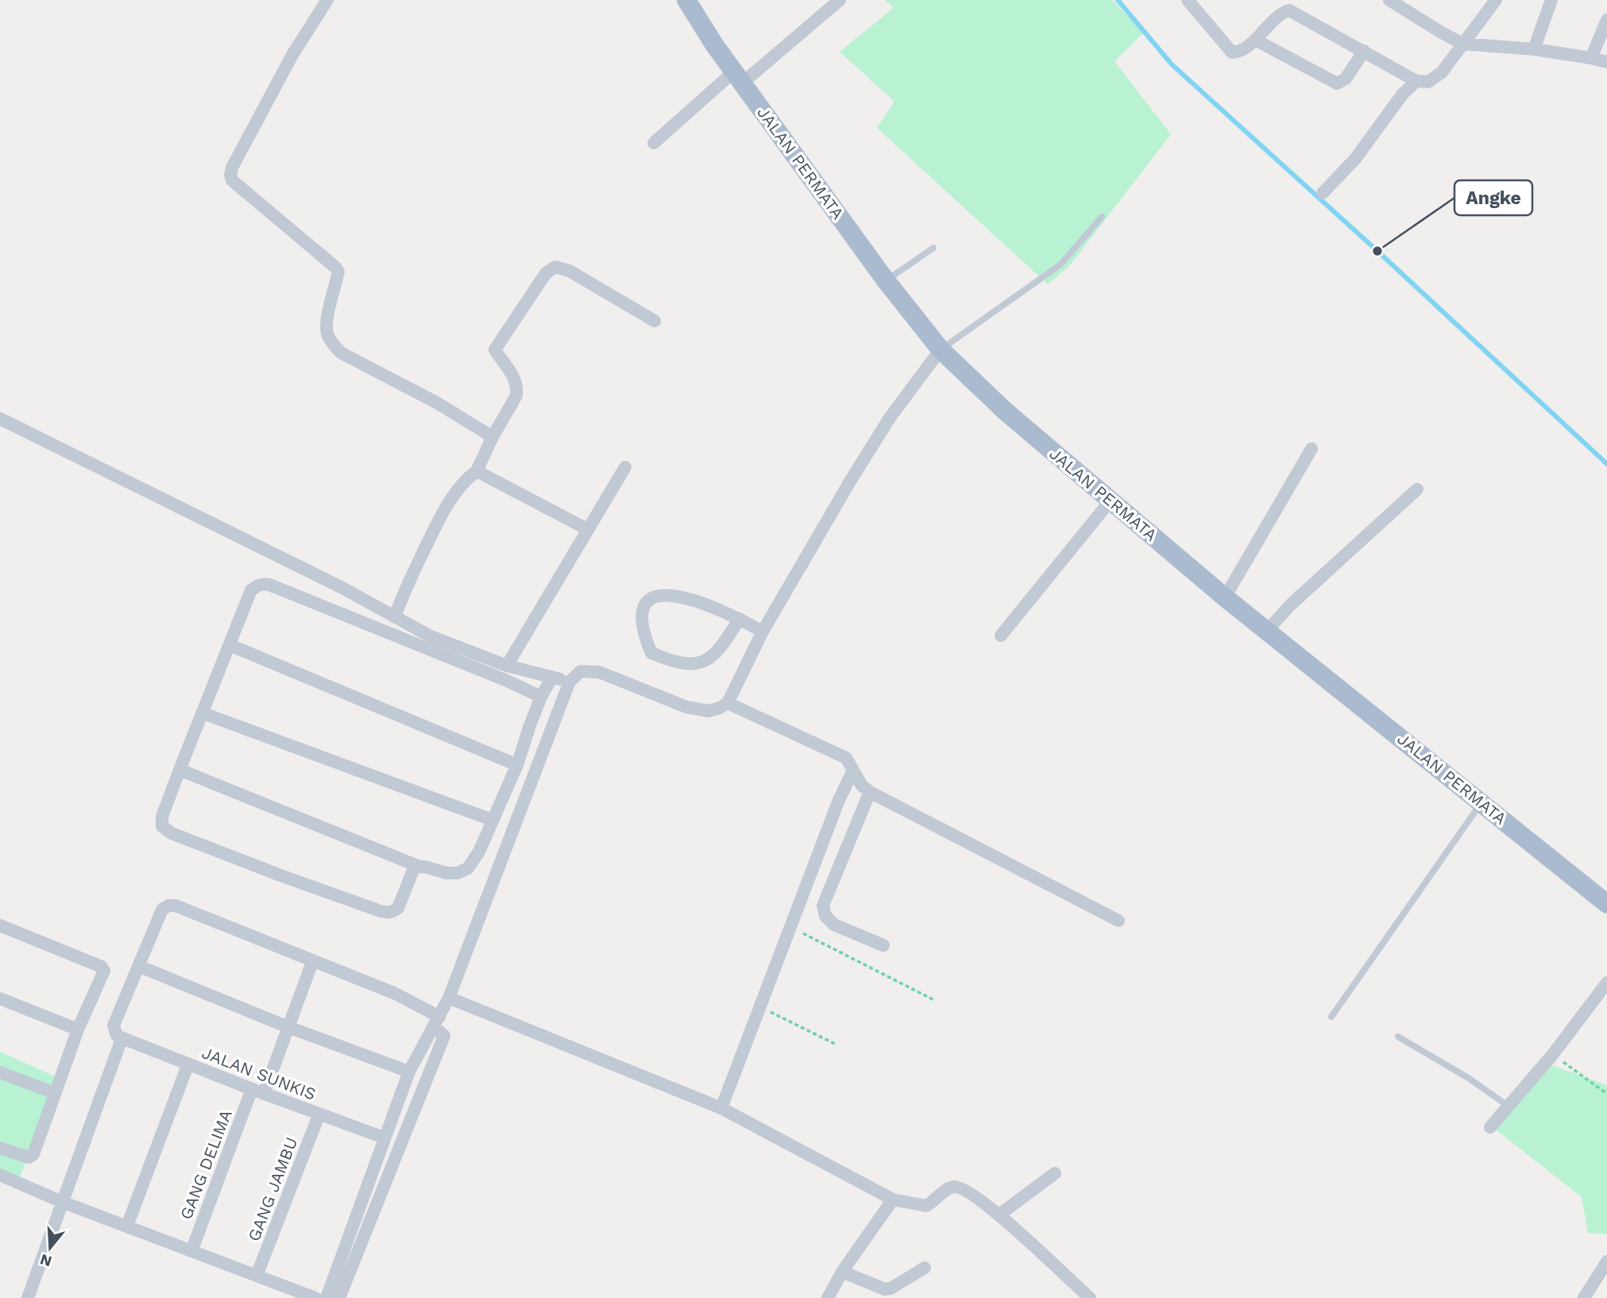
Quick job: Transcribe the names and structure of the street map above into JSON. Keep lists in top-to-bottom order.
{
  "streets": {
    "main road": ["JALAN PERMATA"],
    "street": ["JALAN SUNKIS", "GANG DELIMA", "GANG JAMBU"]
  },
  "crossings": [
    ["JALAN SUNKIS", "GANG DELIMA"],
    ["JALAN SUNKIS", "GANG JAMBU"]
  ],
  "places": ["Angke"],
  "north": "bottom"
}
